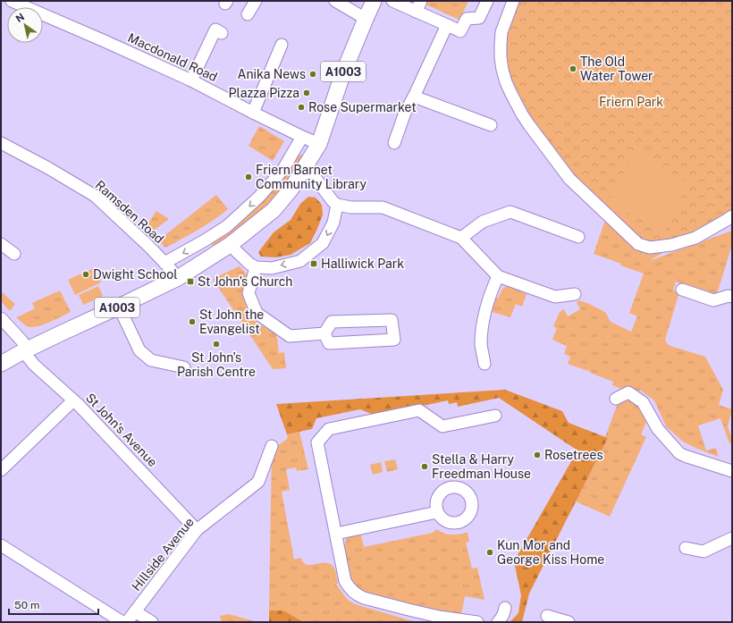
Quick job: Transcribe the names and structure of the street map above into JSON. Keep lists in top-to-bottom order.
{
  "streets": {
    "main road": ["A1003"],
    "street": [
      "Macdonald Road",
      "Ramsden Road",
      "St John's Avenue",
      "Hillside Avenue"
    ]
  },
  "crossings": [
    ["Macdonald Road", "A1003"],
    ["A1003", "Ramsden Road"],
    ["A1003", "St John's Avenue"],
    ["St John's Avenue", "Hillside Avenue"]
  ],
  "parks": ["Friern Park"],
  "places": {
    "other": [
      "The Old Water Tower",
      "Anika News",
      "Plazza Pizza",
      "Rose Supermarket",
      "Friern Barnet Community Library",
      "Dwight School",
      "St John the Evangelist",
      "St John's Parish Centre",
      "Rosetrees",
      "Stella & Harry Freedman House",
      "Kun Mor and George Kiss Home"
    ],
    "transit": ["Halliwick Park", "St John's Church"]
  },
  "scale_bar": "50 m",
  "north": "top left"
}
